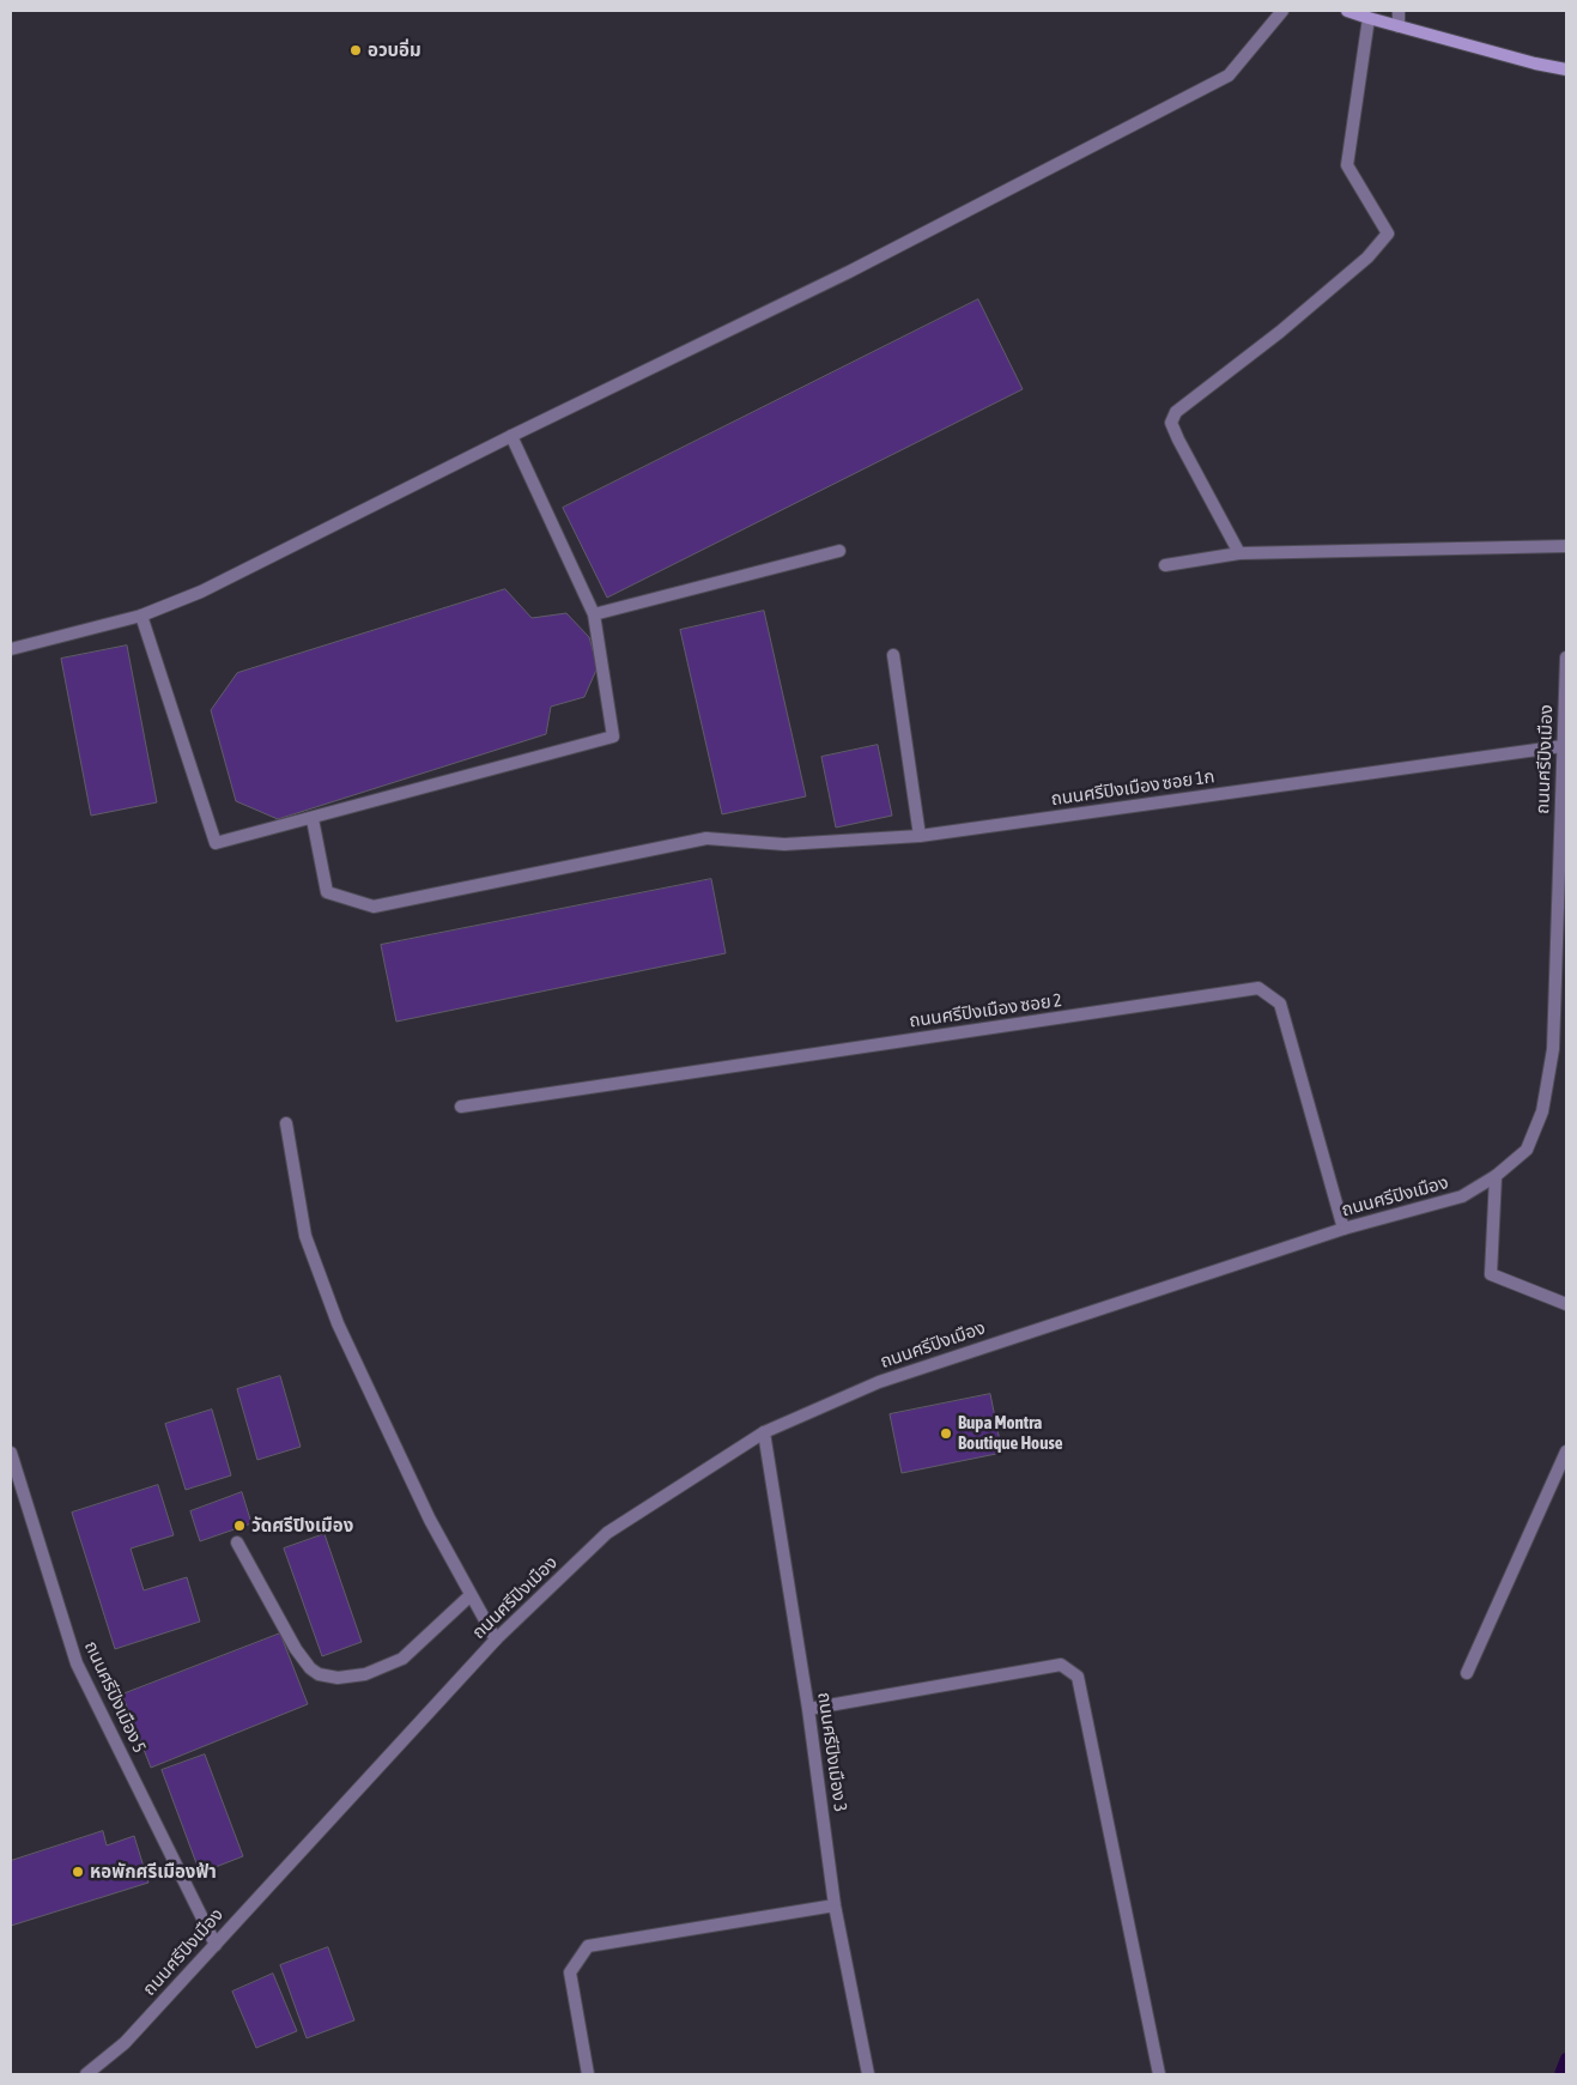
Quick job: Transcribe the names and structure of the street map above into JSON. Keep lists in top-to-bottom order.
{
  "streets": {
    "street": [
      "ถนนศรีปิงเมือง",
      "ถนนศรีปิงเมือง ซอย 1ก",
      "ถนนศรีปิงเมือง ซอย 2",
      "ถนนศรีปิงเมือง 5",
      "ถนนศรีปิงเมือง 3"
    ]
  },
  "crossings": [
    ["ถนนศรีปิงเมือง", "ถนนศรีปิงเมือง ซอย 1ก"],
    ["ถนนศรีปิงเมือง", "ถนนศรีปิงเมือง ซอย 2"],
    ["ถนนศรีปิงเมือง", "ถนนศรีปิงเมือง 5"],
    ["ถนนศรีปิงเมือง", "ถนนศรีปิงเมือง 3"]
  ],
  "places": [
    "อวบอิ่ม",
    "Bupa Montra Boutique House",
    "วัดศรีปิงเมือง",
    "หอพักศรีเมืองฟ้า"
  ]
}
